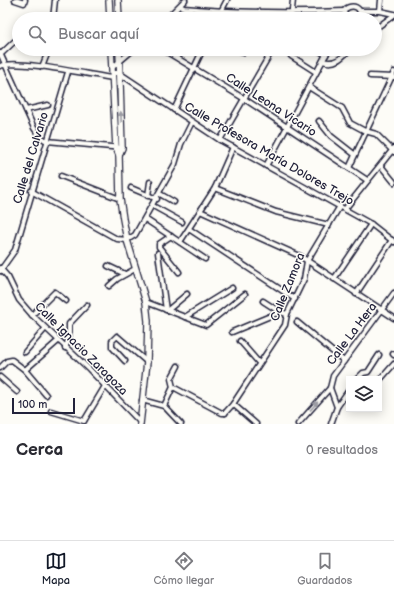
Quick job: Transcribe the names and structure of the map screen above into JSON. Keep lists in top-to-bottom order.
{
  "streets": {
    "street": [
      "Calle Leona Vicario",
      "Calle Profesora María Dolores Trejo",
      "Calle del Calvario",
      "Calle Zamora",
      "Calle La Hera",
      "Calle Ignacio Zaragoza"
    ]
  },
  "crossings": [
    ["Calle Profesora María Dolores Trejo", "Calle Zamora"],
    ["Calle del Calvario", "Calle Ignacio Zaragoza"]
  ],
  "scale_bar": "100 m",
  "page": {
    "search": "Buscar aquí",
    "scale": "100 m",
    "heading": ["Cerca", "0 resultados"],
    "nav": ["Mapa", "Cómo llegar", "Guardados"]
  }
}
